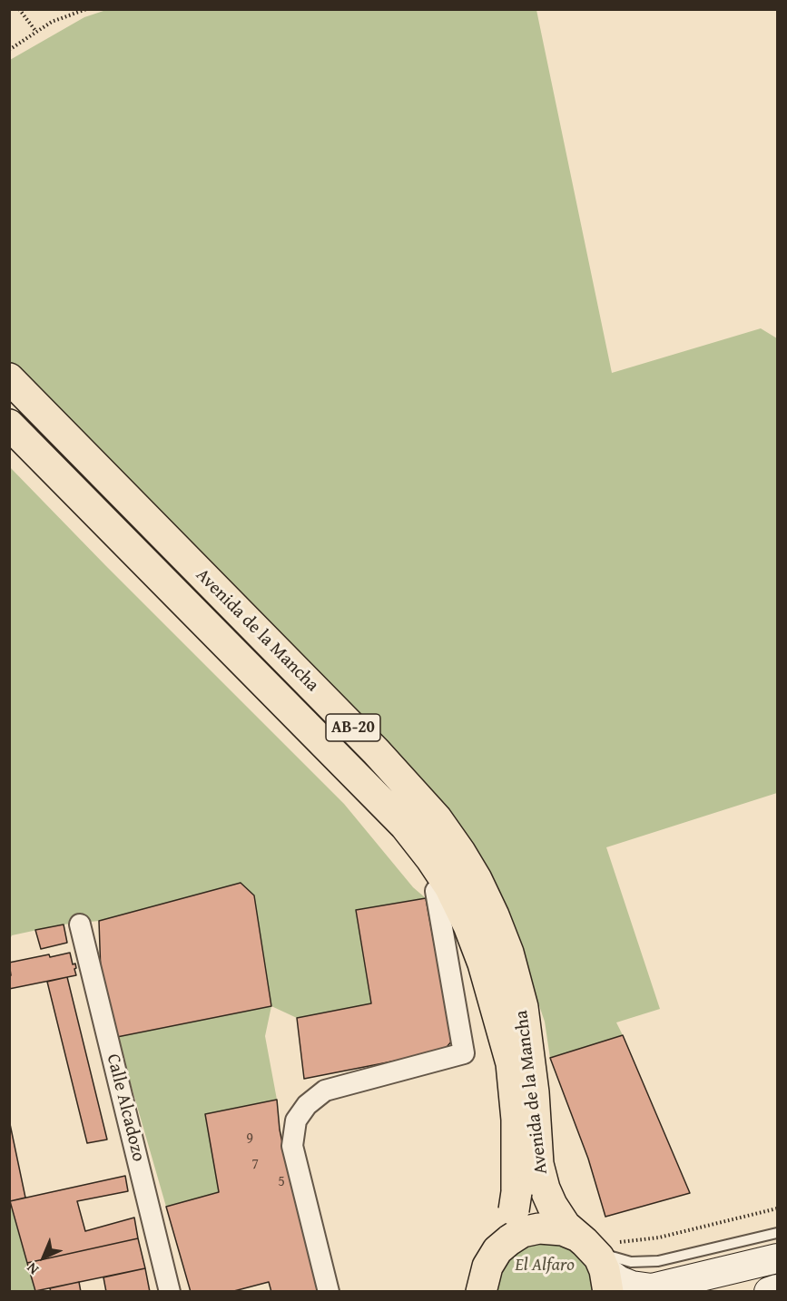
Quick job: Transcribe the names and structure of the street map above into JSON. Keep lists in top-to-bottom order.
{
  "streets": {
    "main road": ["Avenida de la Mancha", "AB-20"],
    "street": ["Calle Alcadozo"]
  },
  "parks": ["El Alfaro"],
  "house_numbers": ["9", "7", "5"],
  "north": "bottom left"
}
